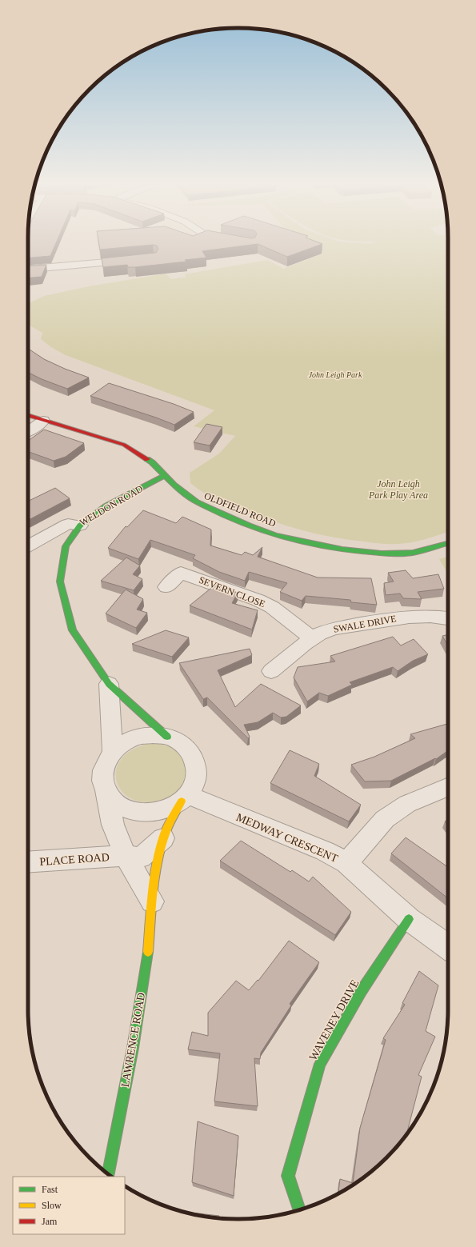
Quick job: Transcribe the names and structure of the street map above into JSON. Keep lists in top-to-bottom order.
{
  "streets": {
    "street": [
      "WELDON ROAD",
      "OLDFIELD ROAD",
      "SEVERN CLOSE",
      "SWALE DRIVE",
      "MEDWAY CRESCENT",
      "PLACE ROAD",
      "WAVENEY DRIVE",
      "LAWRENCE ROAD"
    ]
  },
  "crossings": [
    ["WELDON ROAD", "OLDFIELD ROAD"],
    ["SEVERN CLOSE", "SWALE DRIVE"],
    ["MEDWAY CRESCENT", "WAVENEY DRIVE"],
    ["MEDWAY CRESCENT", "LAWRENCE ROAD"],
    ["PLACE ROAD", "LAWRENCE ROAD"]
  ],
  "parks": ["John Leigh Park", "John Leigh Park Play Area"],
  "legend": ["Fast", "Slow", "Jam"]
}
